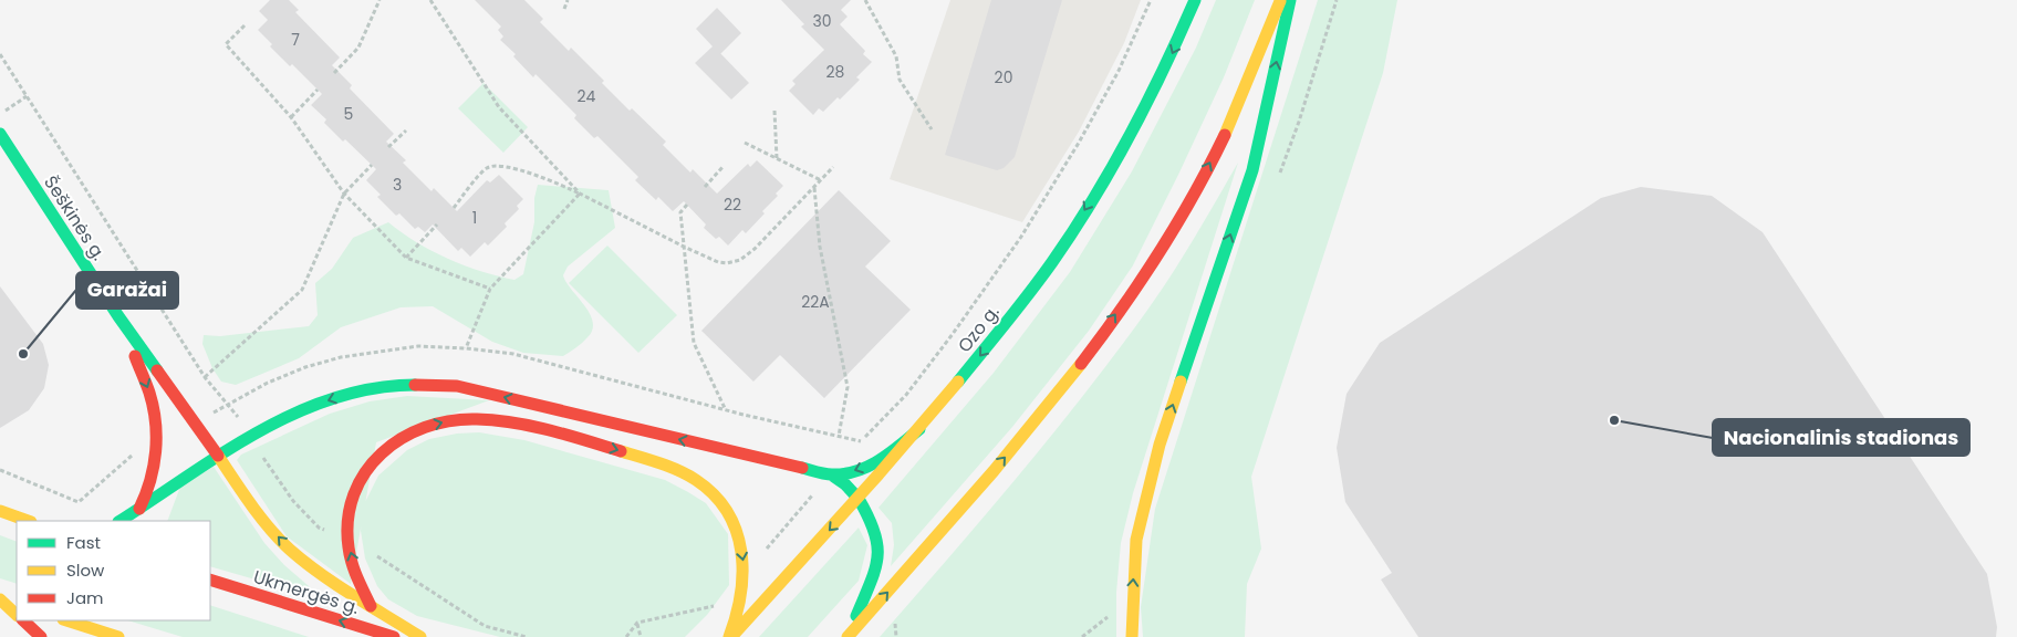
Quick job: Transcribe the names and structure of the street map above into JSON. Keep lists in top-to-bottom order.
{
  "streets": {
    "main road": ["Šeškinės g.", "Ozo g.", "Ukmergės g."]
  },
  "one_way": ["Ukmergės g."],
  "places": ["Garažai", "Nacionalinis stadionas"],
  "house_numbers": [
    "30",
    "7",
    "28",
    "20",
    "24",
    "5",
    "3",
    "22",
    "1",
    "22A"
  ],
  "legend": ["Fast", "Slow", "Jam"]
}
